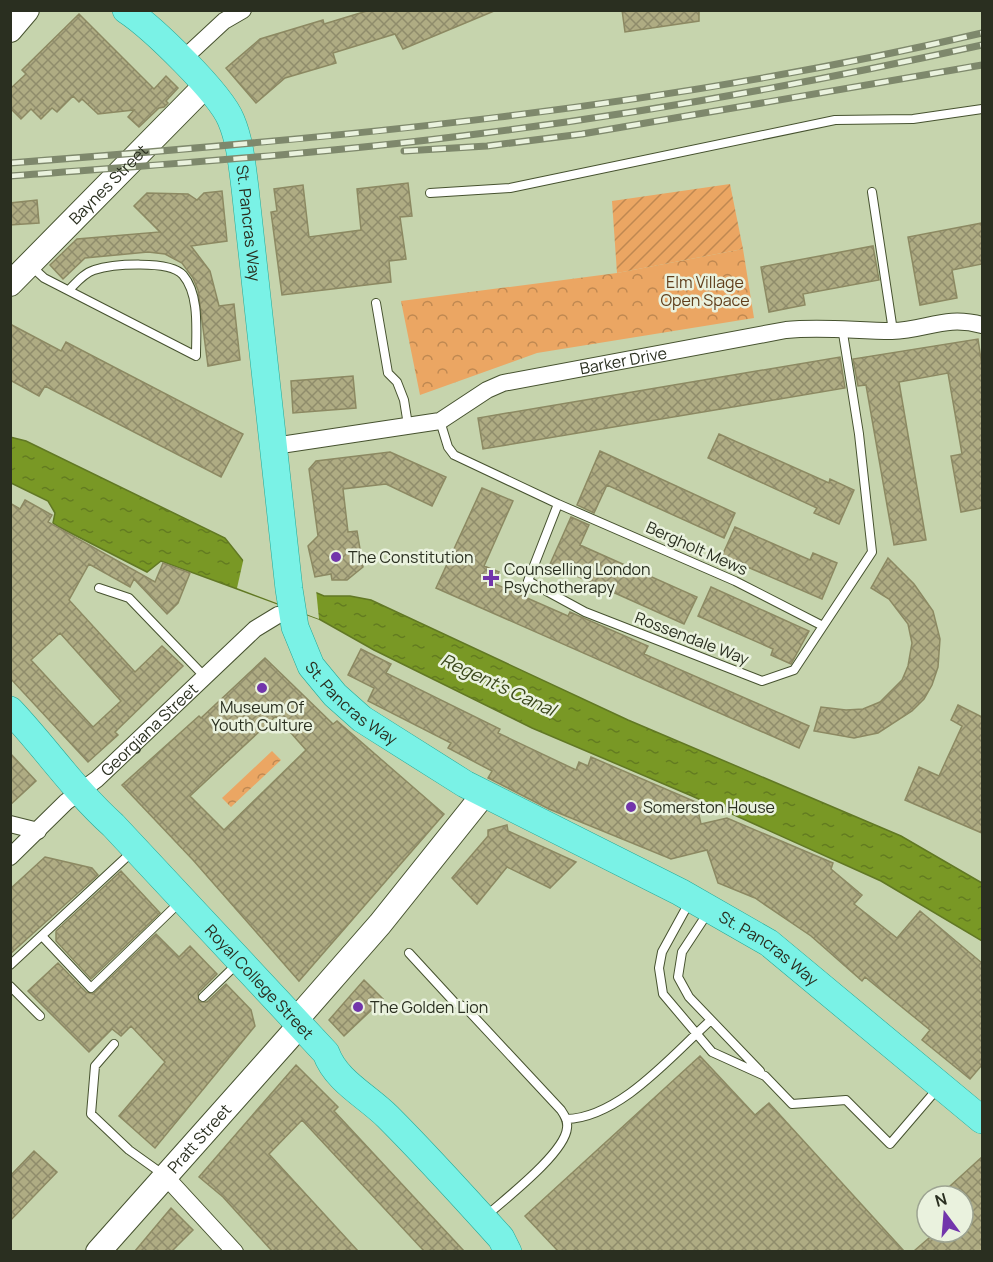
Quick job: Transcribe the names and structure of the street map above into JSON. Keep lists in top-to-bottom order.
{
  "streets": {
    "main road": ["St. Pancras Way", "Royal College Street"],
    "street": [
      "Baynes Street",
      "Barker Drive",
      "Georgiana Street",
      "Pratt Street"
    ],
    "lane": ["Bergholt Mews", "Rossendale Way"]
  },
  "crossings": [
    ["Baynes Street", "St. Pancras Way"],
    ["St. Pancras Way", "Barker Drive"],
    ["St. Pancras Way", "Georgiana Street"],
    ["St. Pancras Way", "Pratt Street"],
    ["Barker Drive", "Rossendale Way"],
    ["Bergholt Mews", "Rossendale Way"],
    ["Georgiana Street", "Royal College Street"],
    ["Royal College Street", "Pratt Street"]
  ],
  "water": ["Regent's Canal"],
  "parks": ["Elm Village Open Space"],
  "places": {
    "other": [
      "The Constitution",
      "Museum Of Youth Culture",
      "Somerston House",
      "The Golden Lion"
    ],
    "health": ["Counselling London Psychotherapy"]
  },
  "north": "top"
}
